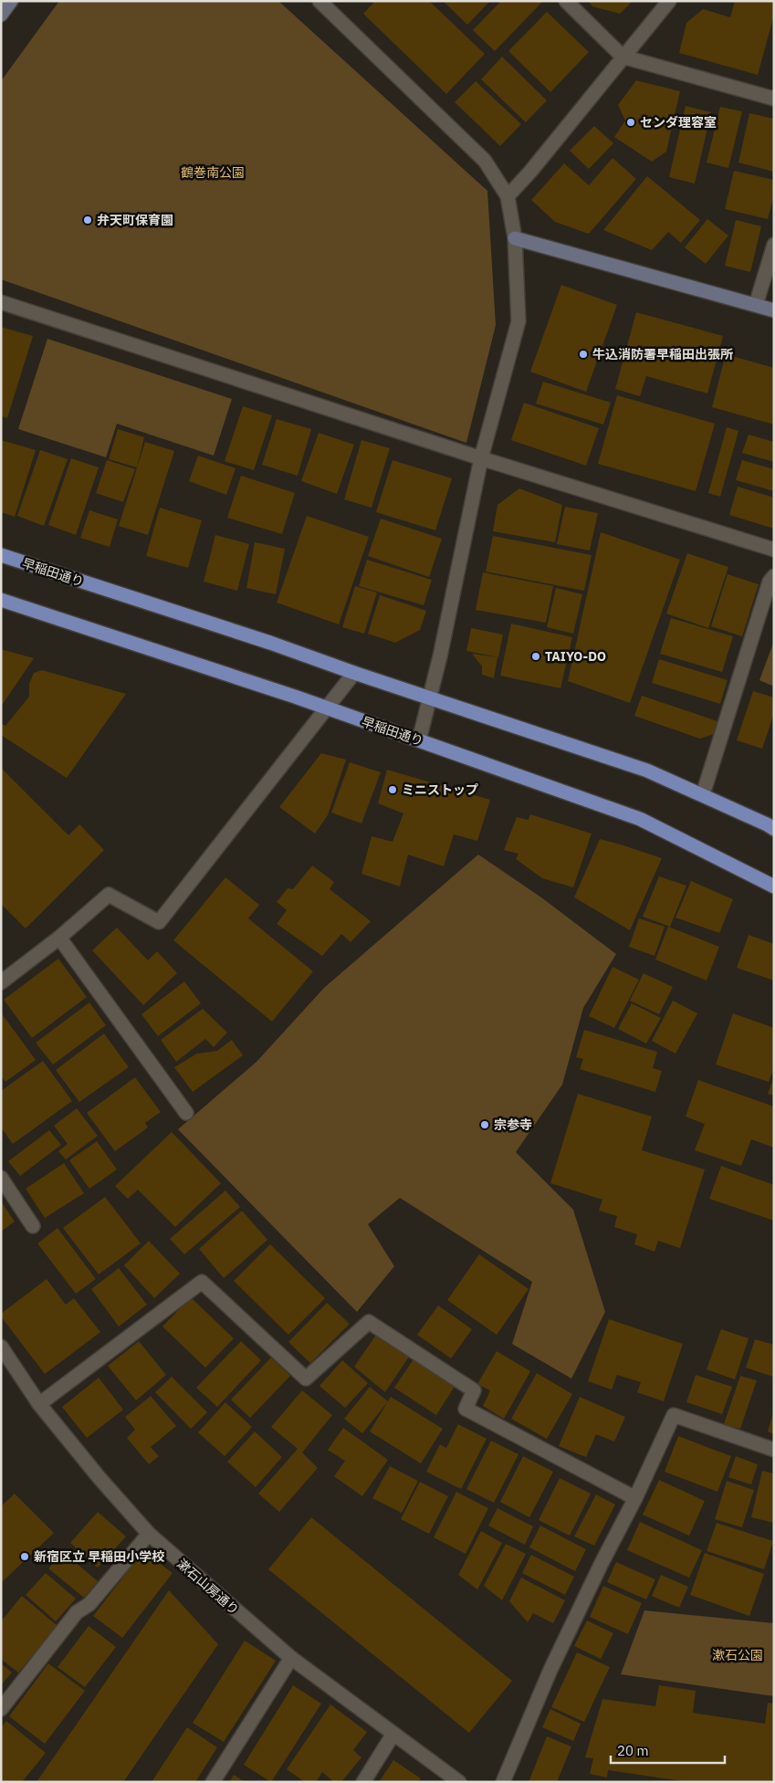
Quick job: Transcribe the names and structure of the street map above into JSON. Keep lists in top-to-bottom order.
{
  "streets": {
    "main road": ["早稲田通り"],
    "street": ["漱石山房通り"]
  },
  "parks": ["鶴巻南公園", "漱石公園"],
  "places": [
    "センダ理容室",
    "弁天町保育園",
    "牛込消防署早稲田出張所",
    "TAIYO-DO",
    "ミニストップ",
    "宗参寺",
    "新宿区立 早稲田小学校"
  ],
  "scale_bar": "20 m"
}
